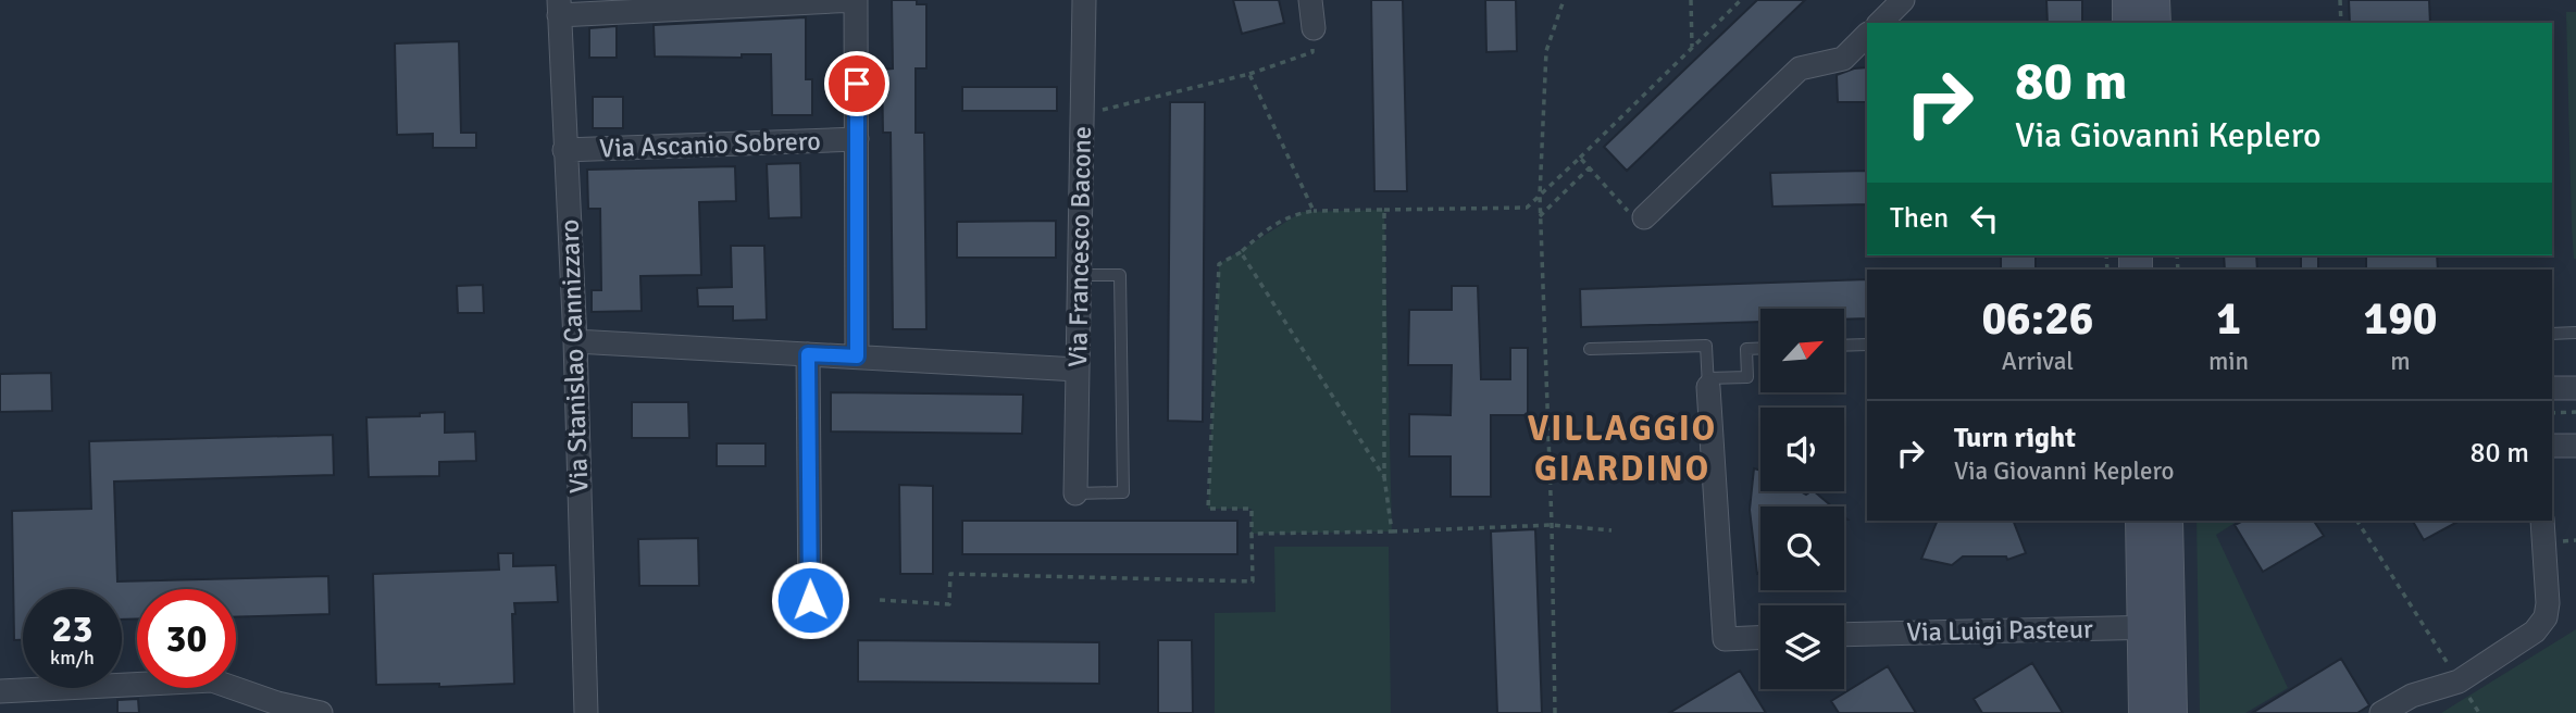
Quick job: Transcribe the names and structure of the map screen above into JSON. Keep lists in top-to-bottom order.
{
  "streets": {
    "street": [
      "Via Ascanio Sobrero",
      "Via Francesco Bacone",
      "Via Stanislao Cannizzaro",
      "Via Luigi Pasteur"
    ]
  },
  "crossings": [
    ["Via Ascanio Sobrero", "Via Stanislao Cannizzaro"]
  ],
  "districts": ["VILLAGGIO GIARDINO"],
  "north": "top right",
  "page": {
    "turn": ["80 m", "Via Giovanni Keplero"],
    "then": "Then",
    "eta": [
      "06:26",
      "Arrival",
      "1",
      "min",
      "190",
      "m"
    ],
    "list": [
      {
        "name": "Turn right",
        "note": "Via Giovanni Keplero",
        "value": "80 m"
      }
    ],
    "speed": "23 km/h",
    "limit": "30"
  }
}
